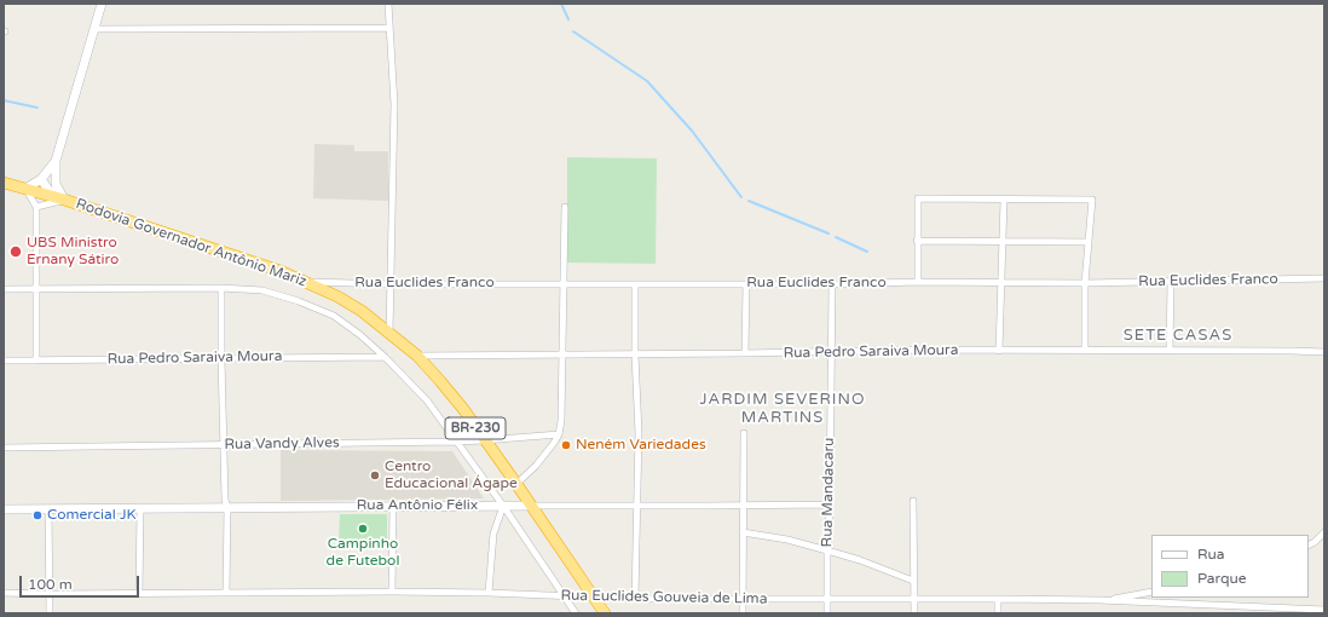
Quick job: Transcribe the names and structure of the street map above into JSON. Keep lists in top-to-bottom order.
{
  "streets": {
    "highway": ["Rodovia Governador Antônio Mariz", "BR-230"],
    "main road": ["Rua Antônio Félix"],
    "street": [
      "Rua Euclides Franco",
      "Rua Pedro Saraiva Moura",
      "Rua Vandy Alves",
      "Rua Mandacaru",
      "Rua Euclides Gouveia de Lima"
    ]
  },
  "crossings": [
    ["Rodovia Governador Antônio Mariz", "Rua Euclides Franco"],
    ["Rodovia Governador Antônio Mariz", "Rua Pedro Saraiva Moura"],
    ["Rodovia Governador Antônio Mariz", "Rua Vandy Alves"],
    ["Rodovia Governador Antônio Mariz", "Rua Antônio Félix"],
    ["Rodovia Governador Antônio Mariz", "Rua Euclides Gouveia de Lima"],
    ["Rua Euclides Franco", "Rua Mandacaru"],
    ["Rua Pedro Saraiva Moura", "Rua Mandacaru"],
    ["Rua Mandacaru", "Rua Antônio Félix"],
    ["Rua Mandacaru", "Rua Euclides Gouveia de Lima"]
  ],
  "districts": ["SETE CASAS", "JARDIM SEVERINO MARTINS"],
  "places": [
    "UBS Ministro Ernany Sátiro",
    "Neném Variedades",
    "Centro Educacional Ágape",
    "Comercial JK",
    "Campinho de Futebol"
  ],
  "legend": ["Rua", "Parque"],
  "scale_bar": "100 m"
}
